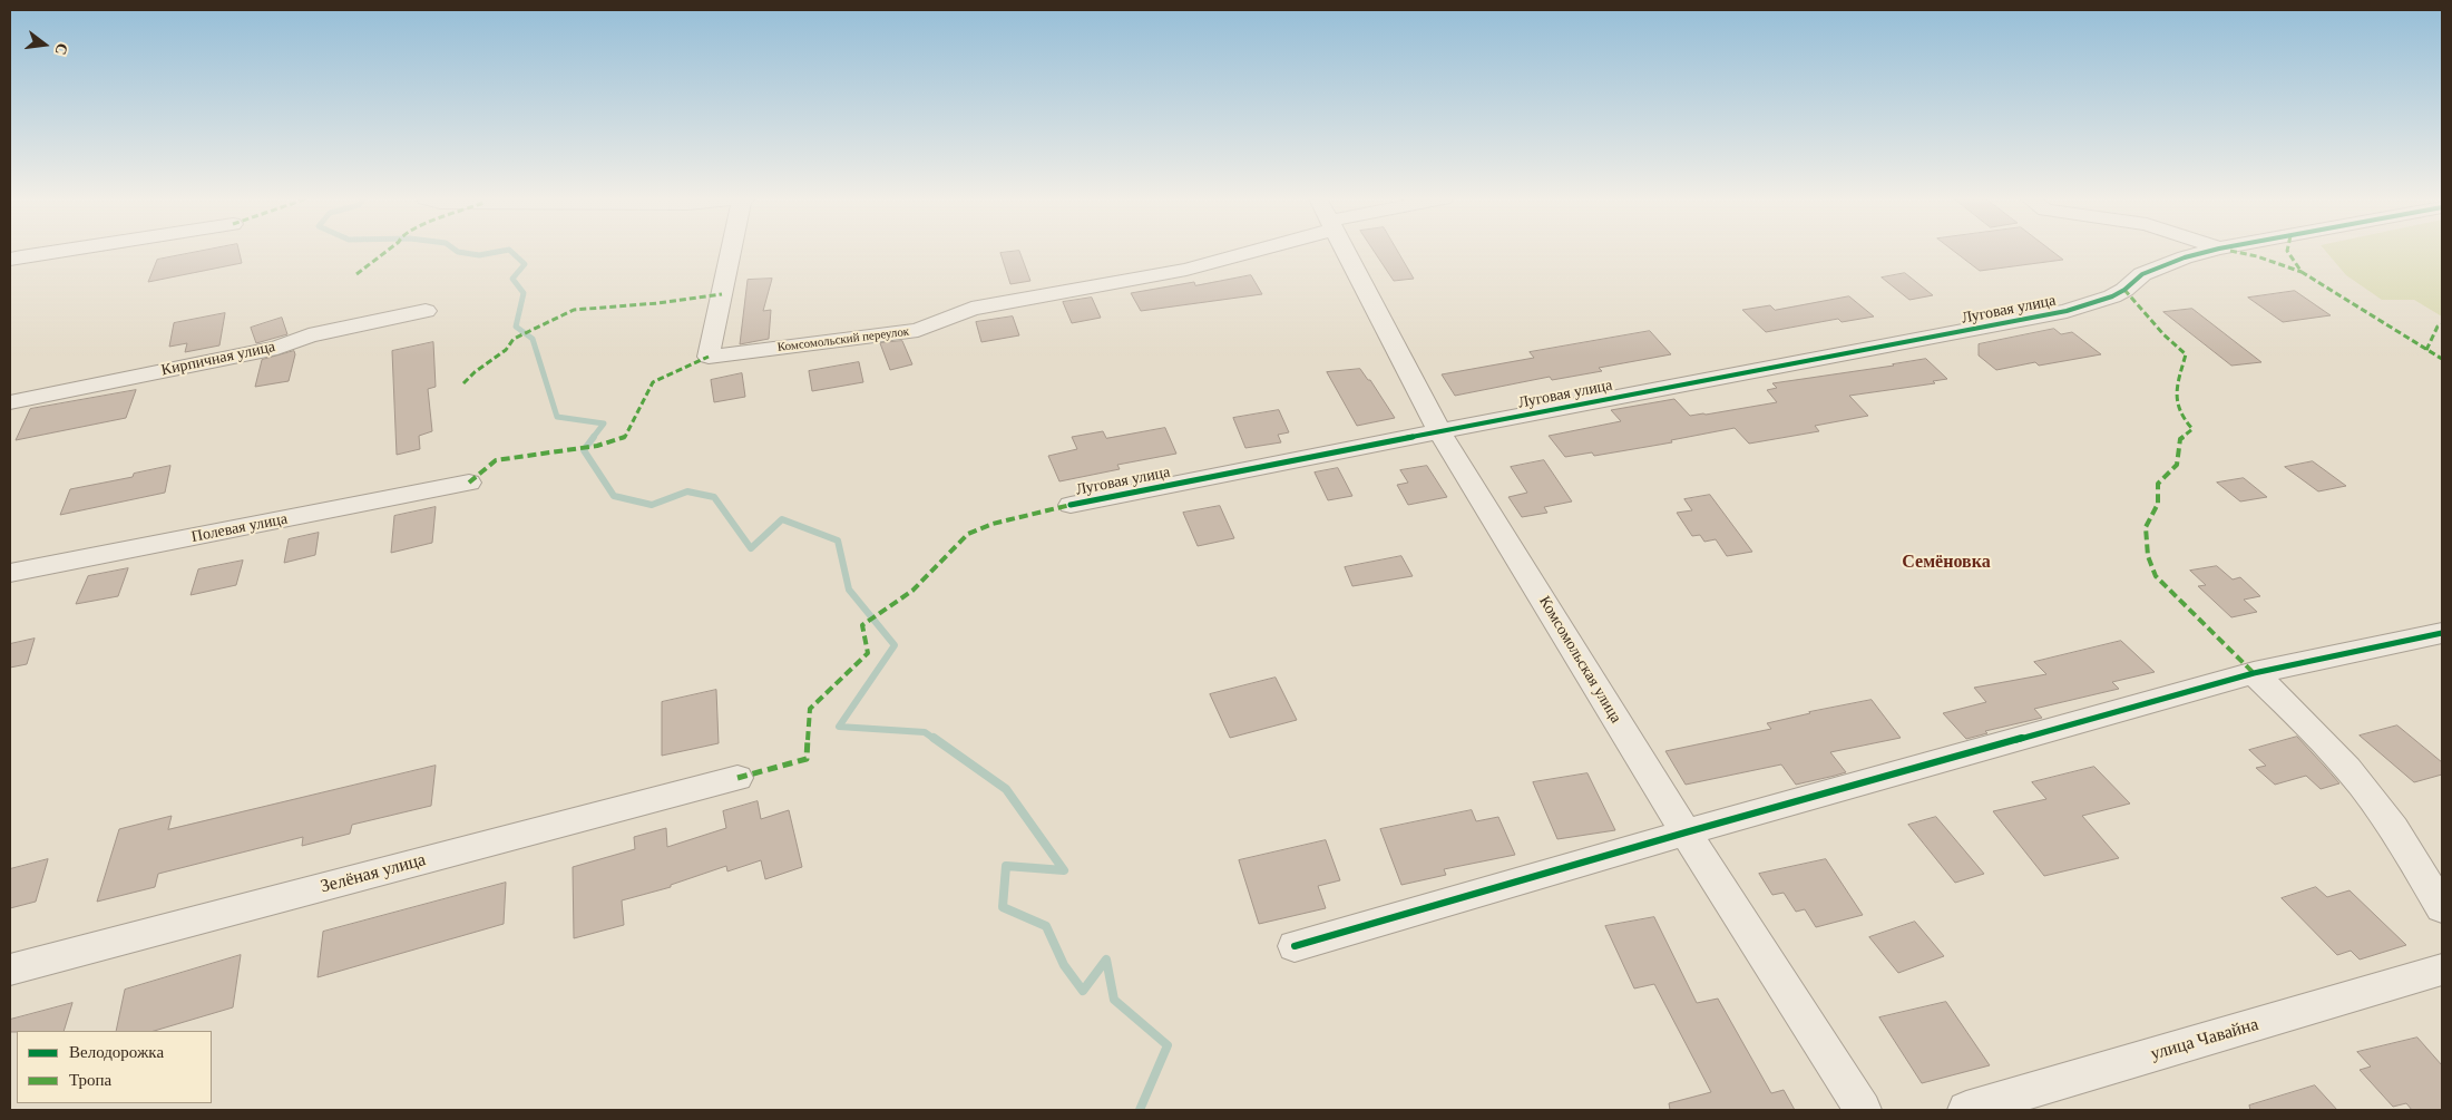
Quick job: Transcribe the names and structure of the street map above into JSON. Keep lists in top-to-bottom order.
{
  "streets": {
    "street": [
      "Луговая улица",
      "Комсомольский переулок",
      "Кирпичная улица",
      "Полевая улица",
      "Комсомольская улица",
      "Зелёная улица",
      "улица Чавайна"
    ]
  },
  "crossings": [
    ["Луговая улица", "Комсомольская улица"]
  ],
  "districts": ["Семёновка"],
  "legend": ["Велодорожка", "Тропа"],
  "north": "right"
}
